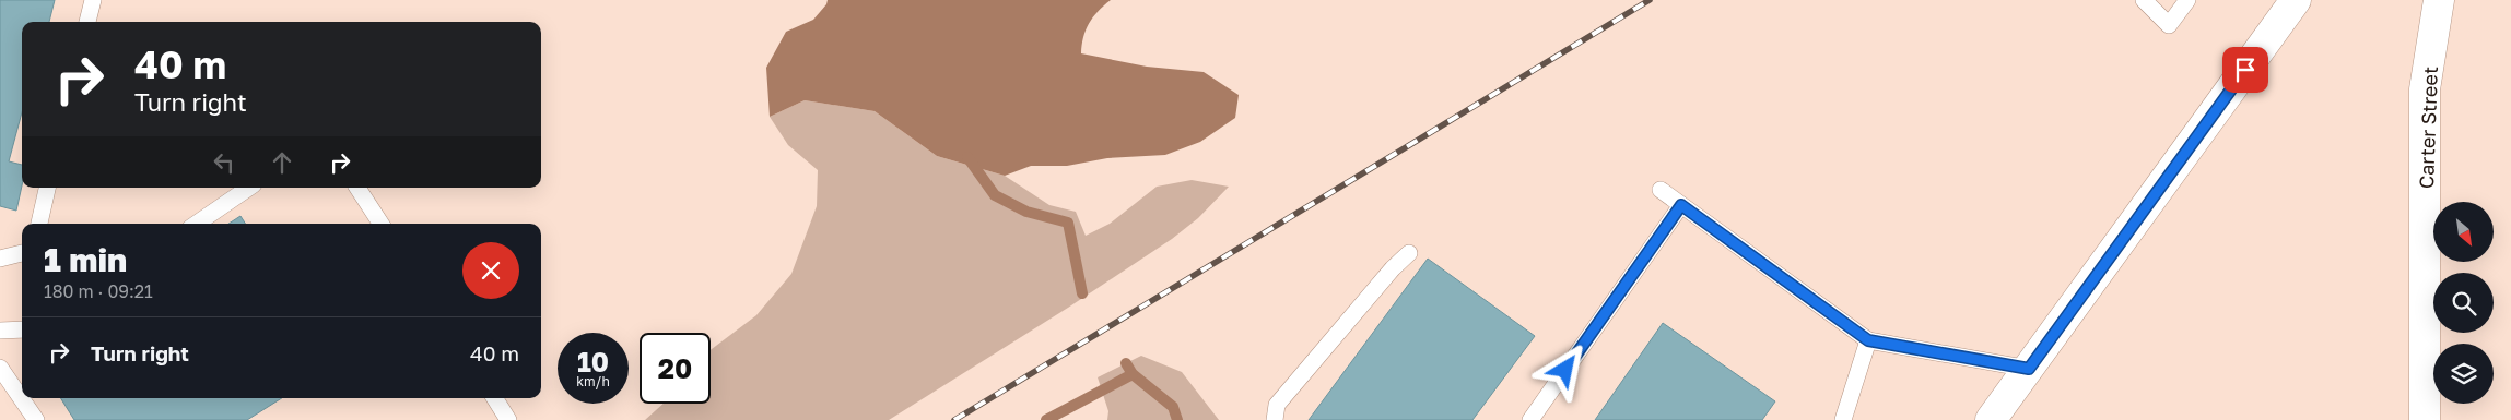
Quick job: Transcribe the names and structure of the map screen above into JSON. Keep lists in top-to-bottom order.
{
  "streets": {
    "main road": ["Carter Street"]
  },
  "north": "bottom right",
  "page": {
    "turn": ["40 m", "Turn right"],
    "heading": ["1 min", "180 m · 09:21"],
    "list": [
      {
        "name": "Turn right",
        "value": "40 m"
      }
    ],
    "speed": "10 km/h",
    "limit": "20"
  }
}
